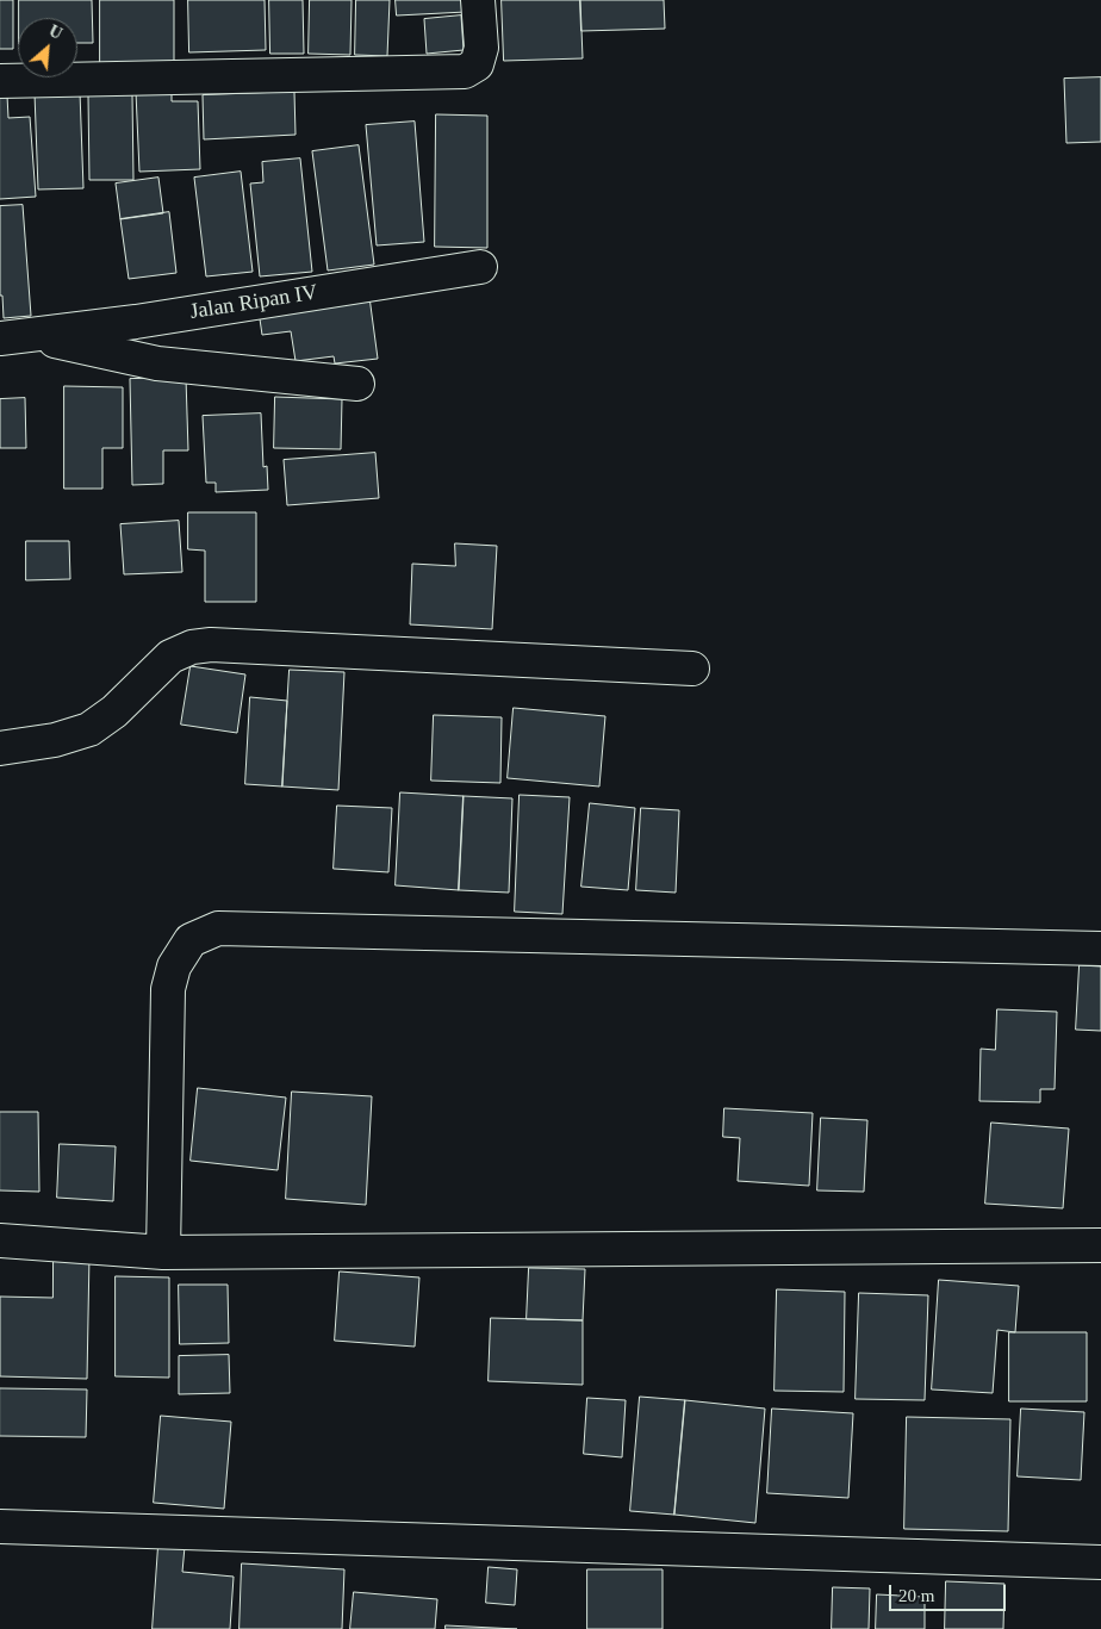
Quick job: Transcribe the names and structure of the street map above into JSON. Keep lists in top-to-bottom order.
{
  "streets": {
    "street": ["Jalan Ripan IV"]
  },
  "scale_bar": "20 m",
  "north": "top right"
}
